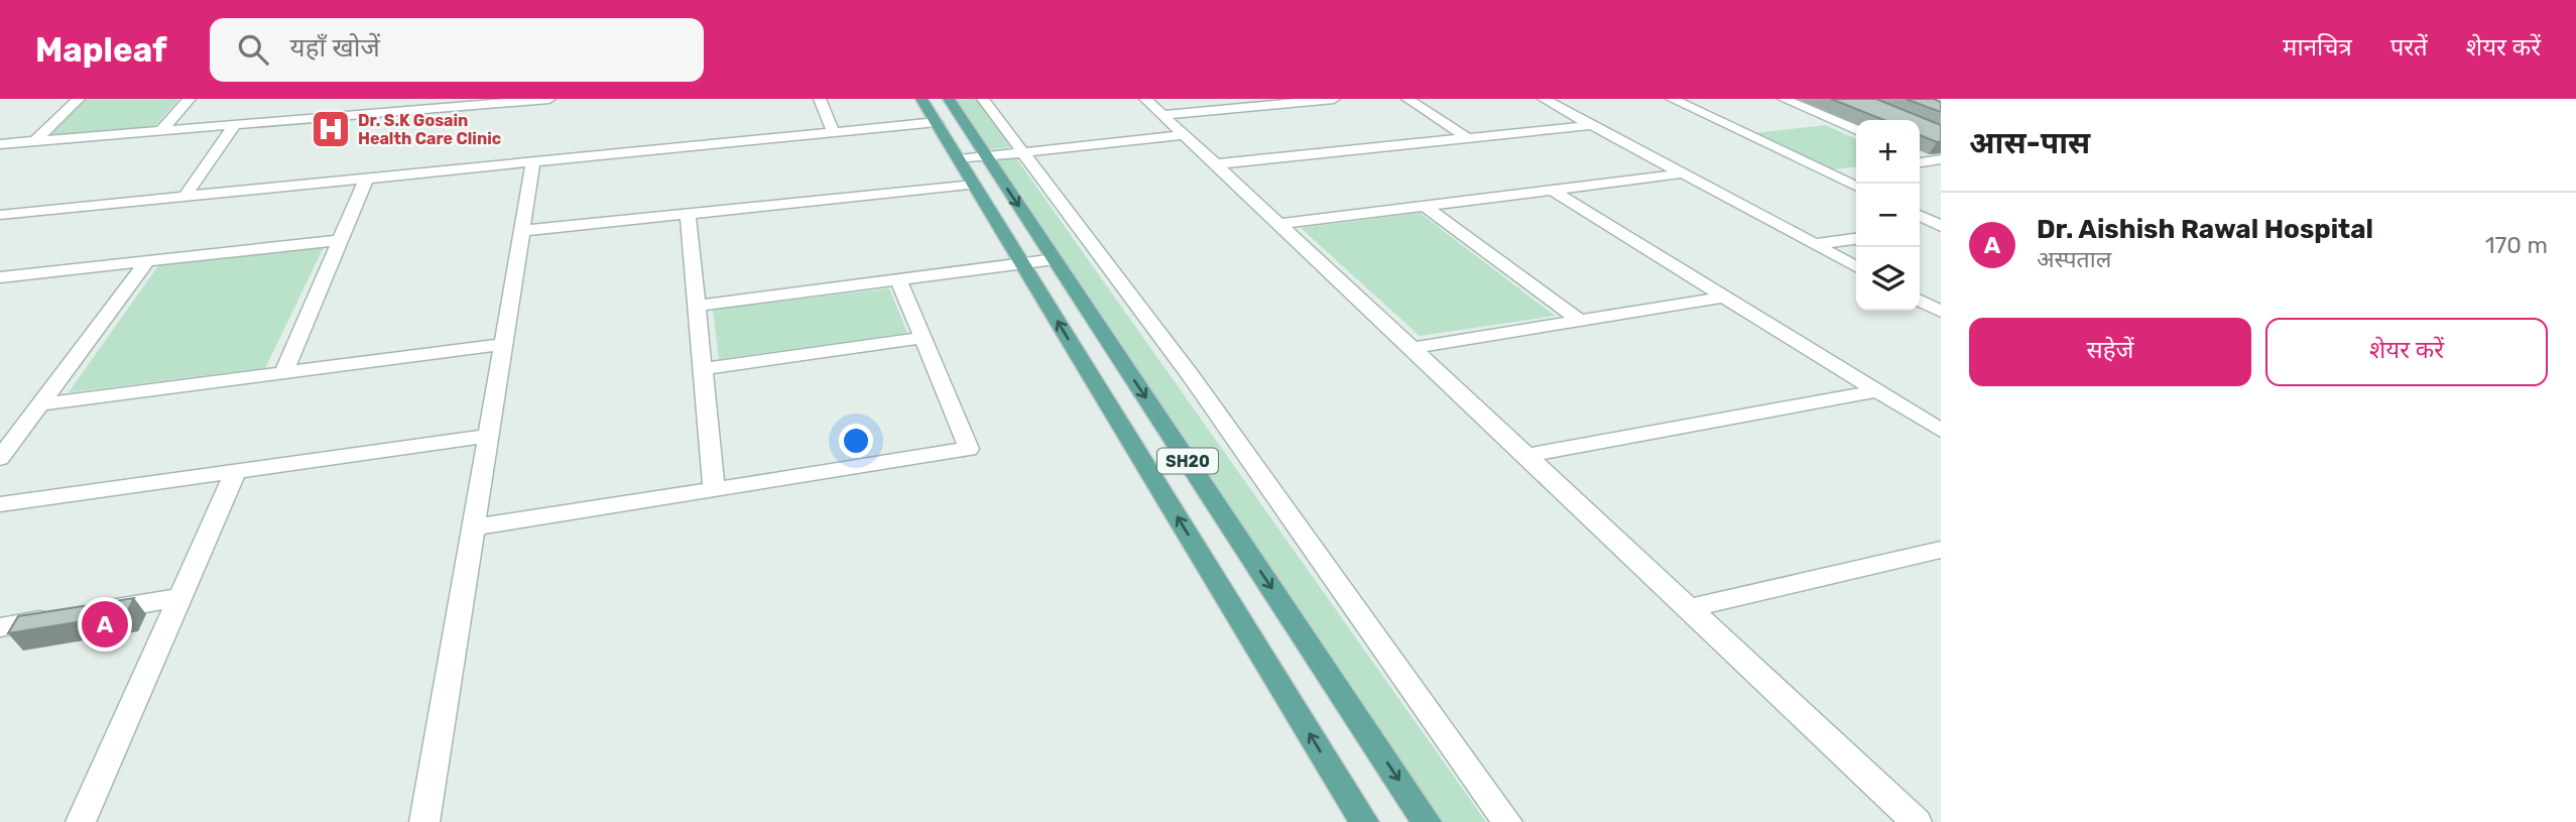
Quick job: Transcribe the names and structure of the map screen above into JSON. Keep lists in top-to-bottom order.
{
  "streets": {
    "main road": ["SH20"]
  },
  "places": {
    "hospital": ["Dr. S.K Gosain Health Care Clinic"]
  },
  "page": {
    "header": "Mapleaf",
    "search": "यहाँ खोजें",
    "nav": ["मानचित्र", "परतें", "शेयर करें"],
    "heading": "आस-पास",
    "map_buttons": ["+", "−"],
    "list": [
      {
        "mark": "A",
        "name": "Dr. Aishish Rawal Hospital",
        "note": "अस्पताल",
        "value": "170 m"
      }
    ],
    "buttons": ["सहेजें", "शेयर करें"],
    "pins": "A"
  }
}
